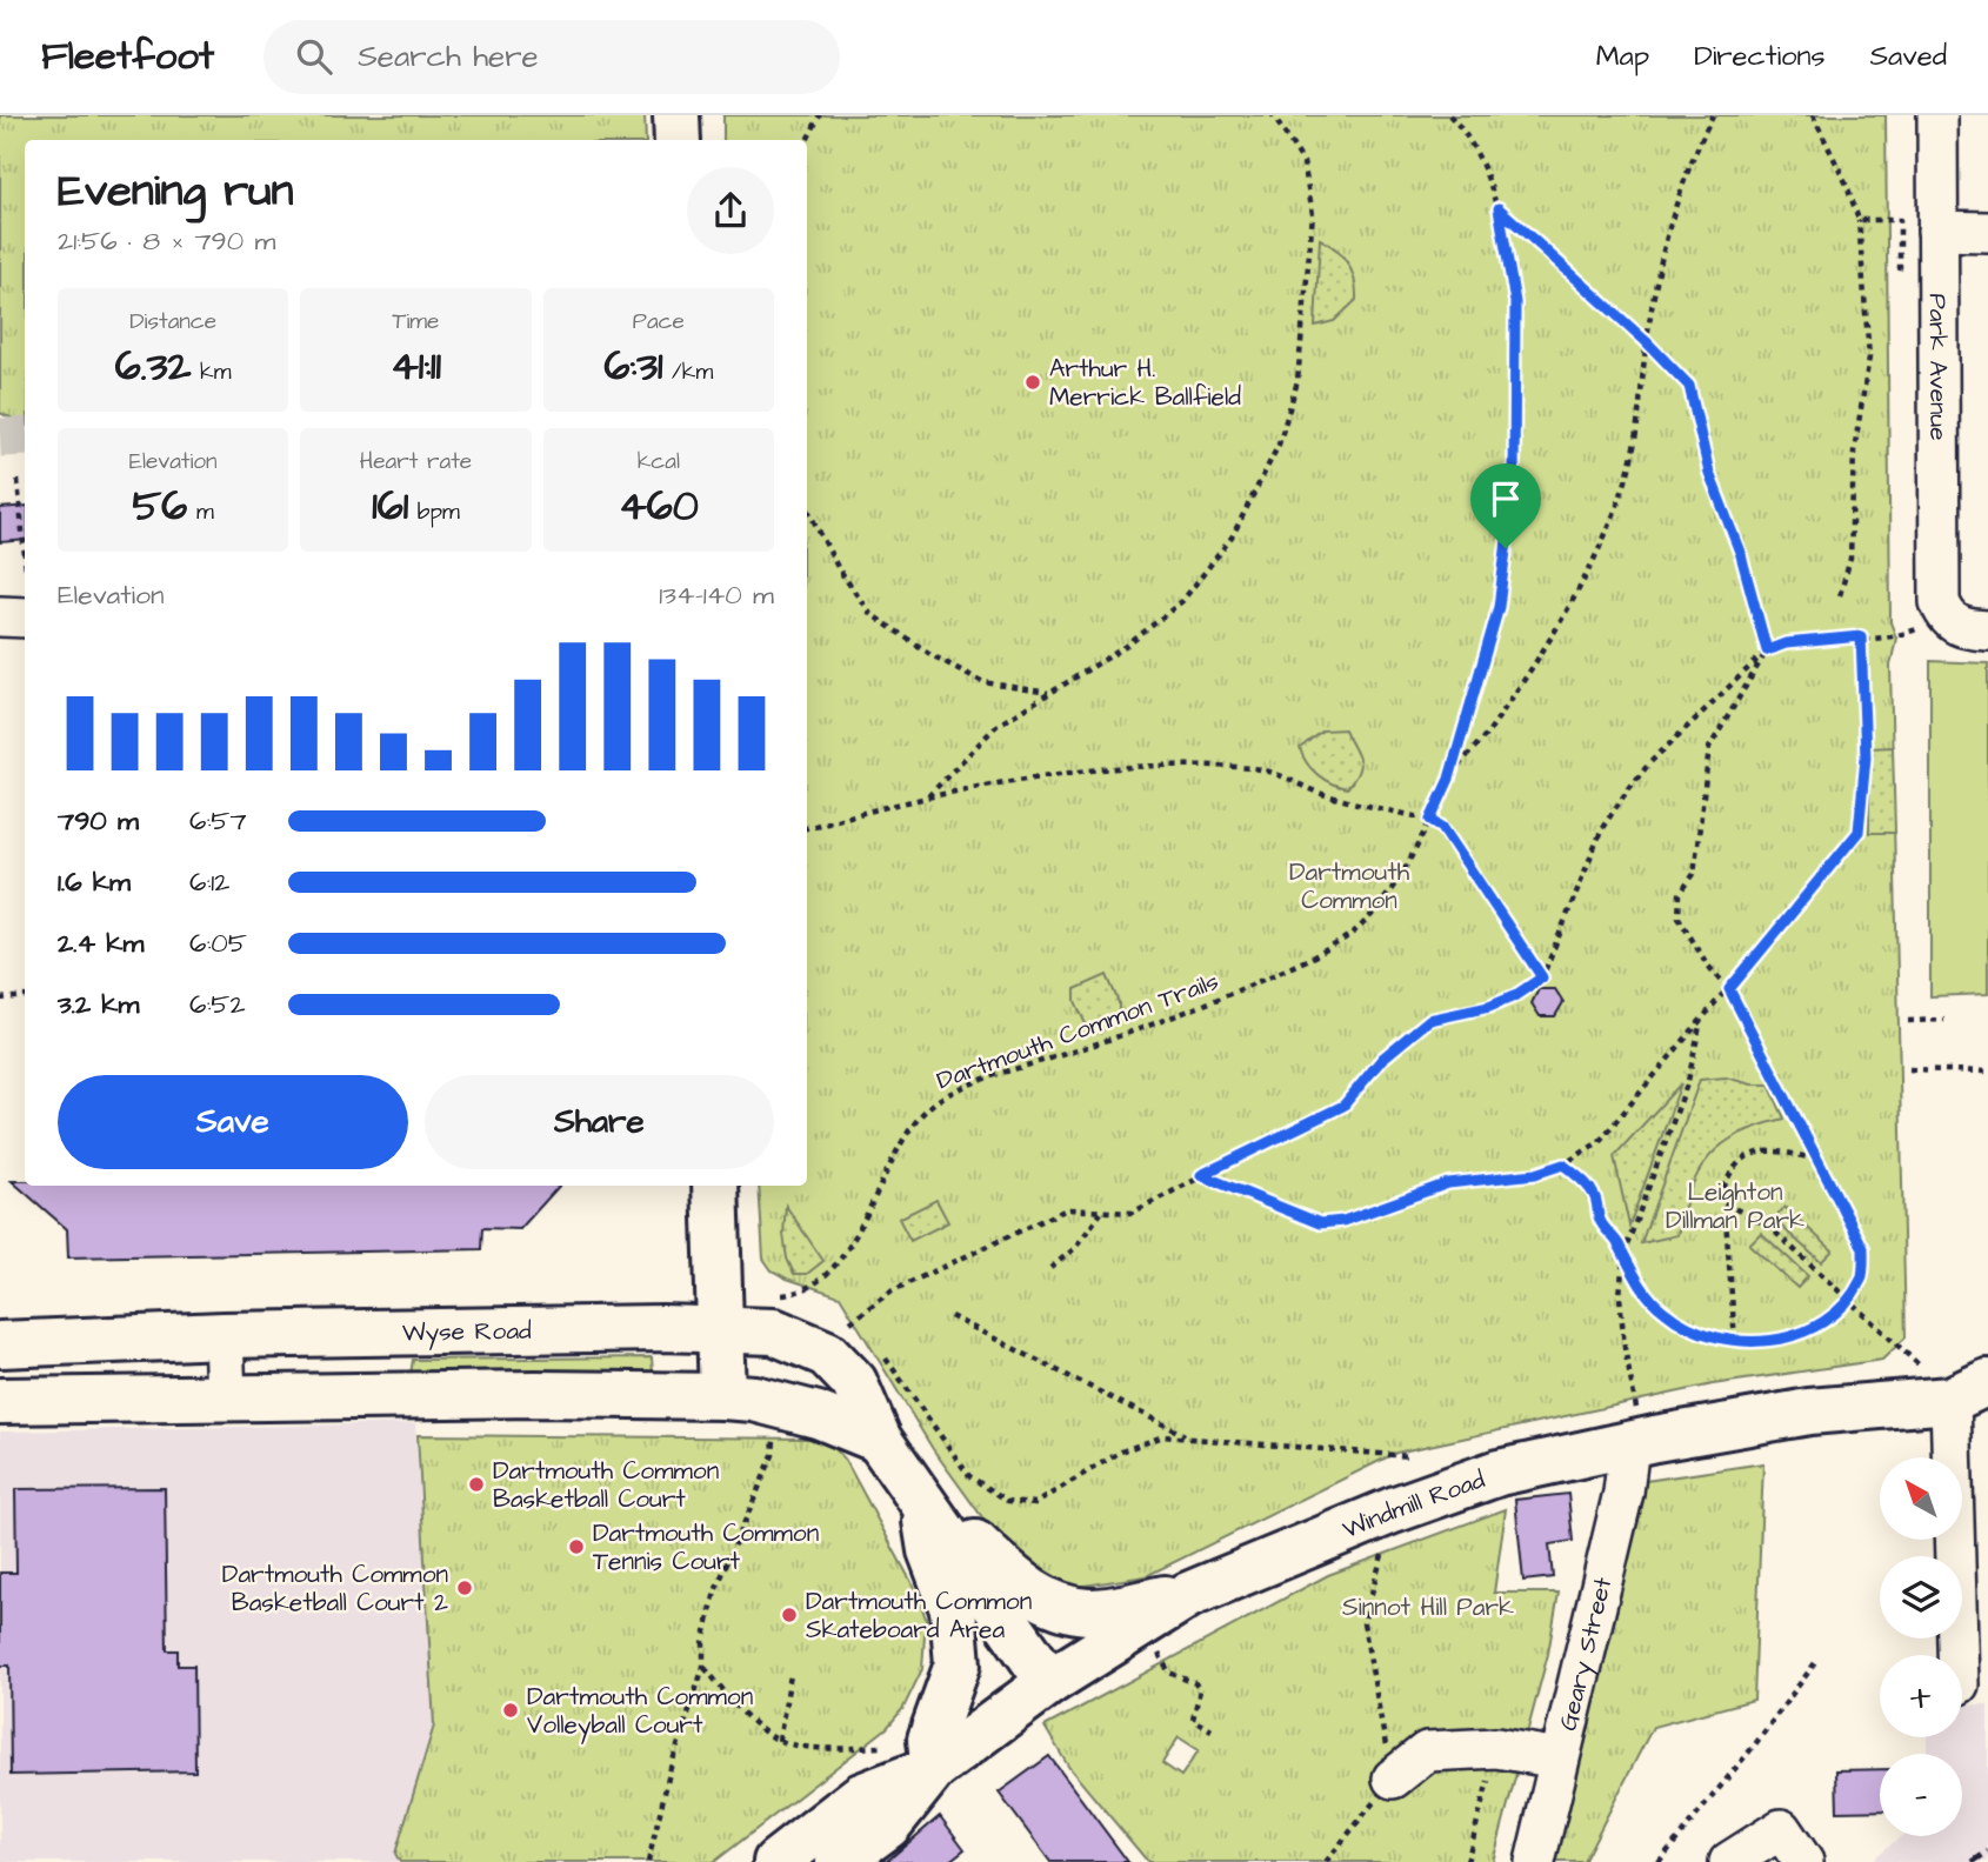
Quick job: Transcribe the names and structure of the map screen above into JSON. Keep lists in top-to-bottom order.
{
  "streets": {
    "main road": ["Wyse Road", "Windmill Road"],
    "street": ["Park Avenue", "Geary Street"],
    "path": ["Dartmouth Common Trails"]
  },
  "crossings": [
    ["Wyse Road", "Windmill Road"],
    ["Windmill Road", "Geary Street"]
  ],
  "parks": ["Dartmouth Common", "Leighton Dillman Park", "Sinnot Hill Park"],
  "places": [
    "Arthur H. Merrick Ballfield",
    "Dartmouth Common Basketball Court",
    "Dartmouth Common Tennis Court",
    "Dartmouth Common Basketball Court 2",
    "Dartmouth Common Skateboard Area",
    "Dartmouth Common Volleyball Court"
  ],
  "north": "top left",
  "page": {
    "header": "Fleetfoot",
    "search": "Search here",
    "nav": ["Map", "Directions", "Saved"],
    "heading": ["Evening run", "21:56 · 8 × 790 m"],
    "stats": [
      ["Distance", "6.32 km"],
      ["Time", "41:11"],
      ["Pace", "6:31 /km"],
      ["Elevation", "56 m"],
      ["Heart rate", "161 bpm"],
      ["kcal", "460"]
    ],
    "chart": ["Elevation", "134–140 m"],
    "list": [
      {
        "name": "790 m",
        "note": "6:57"
      },
      {
        "name": "1.6 km",
        "note": "6:12"
      },
      {
        "name": "2.4 km",
        "note": "6:05"
      },
      {
        "name": "3.2 km",
        "note": "6:52"
      }
    ],
    "buttons": ["Save", "Share"],
    "map_buttons": ["+", "−"]
  }
}
